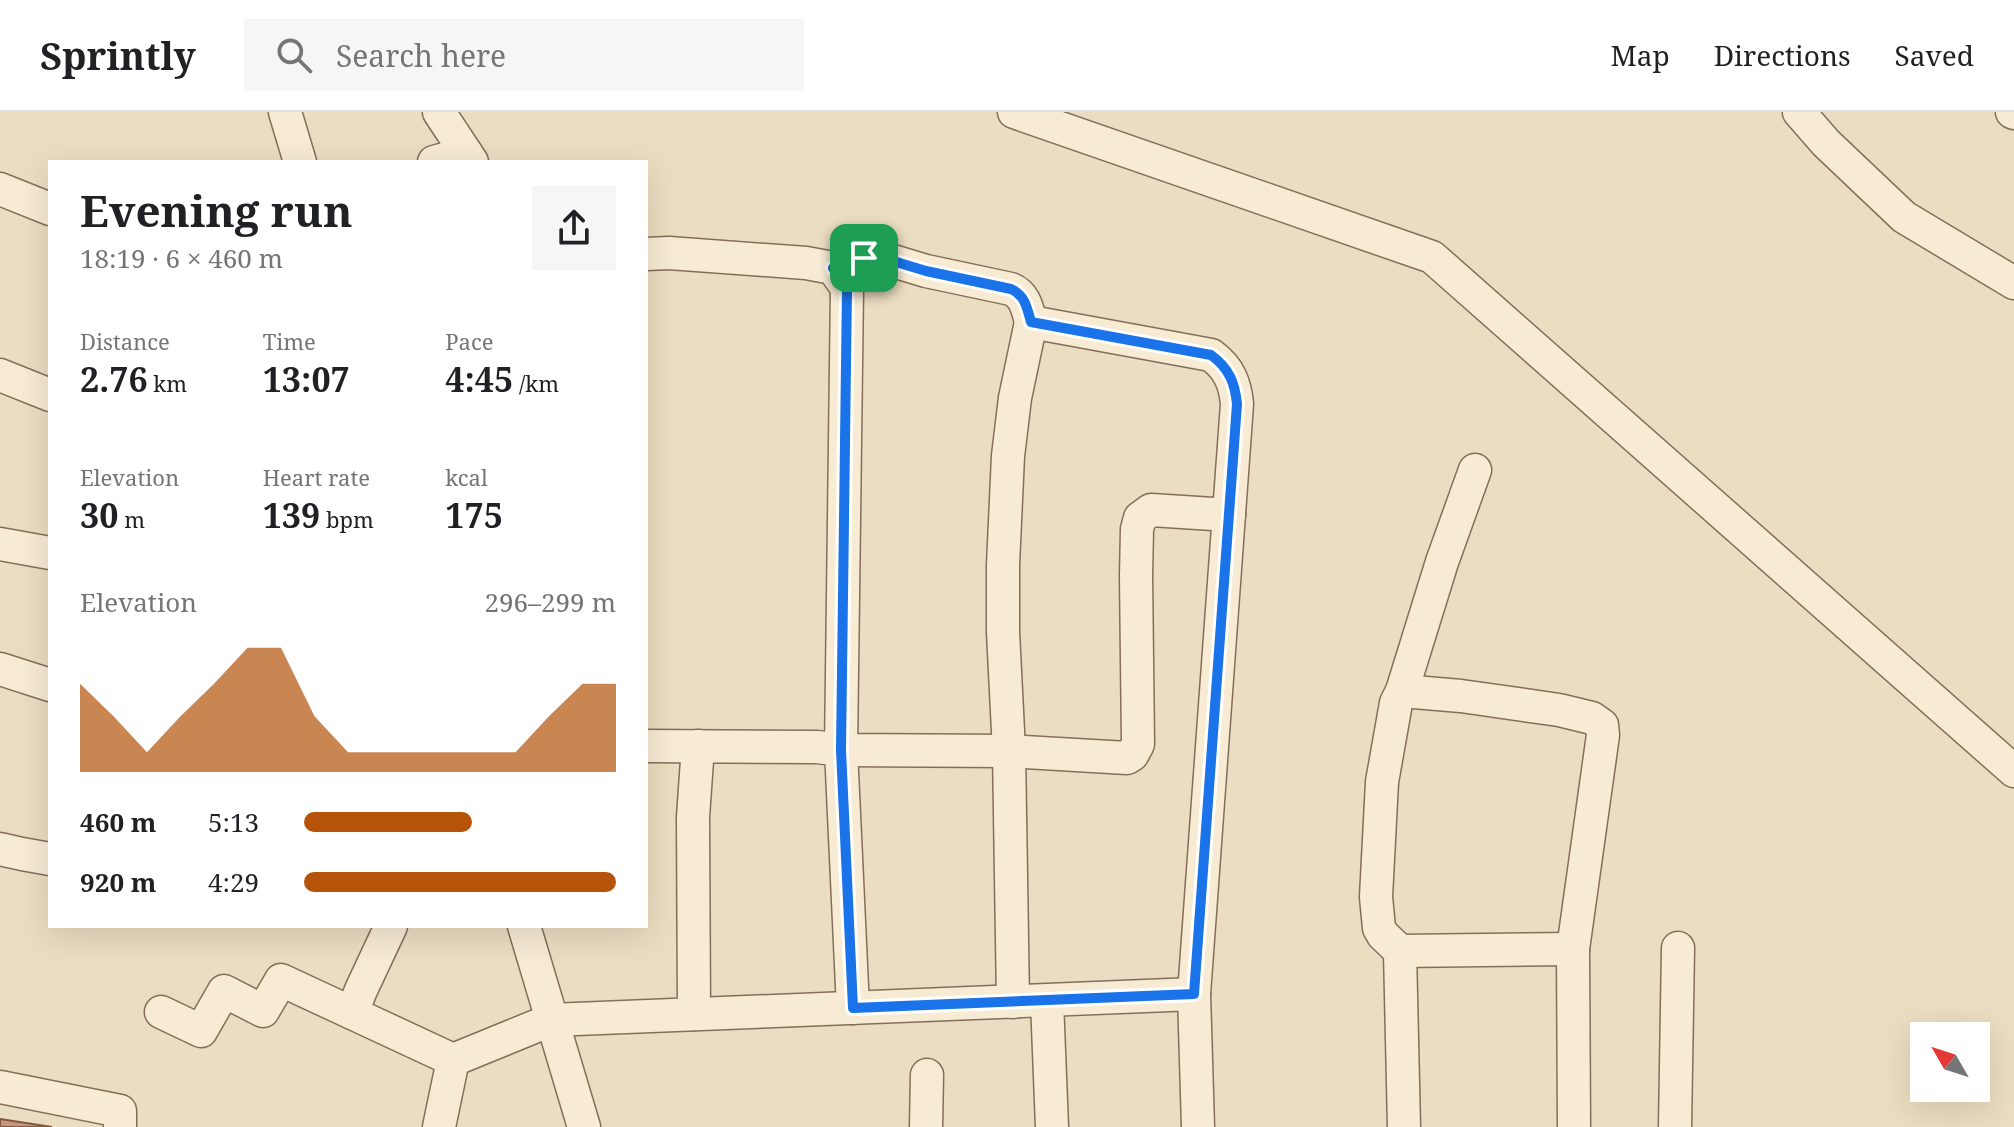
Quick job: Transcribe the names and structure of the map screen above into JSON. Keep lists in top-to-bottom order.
{
  "north": "top left",
  "page": {
    "header": "Sprintly",
    "search": "Search here",
    "nav": ["Map", "Directions", "Saved"],
    "heading": ["Evening run", "18:19 · 6 × 460 m"],
    "stats": [
      ["Distance", "2.76 km"],
      ["Time", "13:07"],
      ["Pace", "4:45 /km"],
      ["Elevation", "30 m"],
      ["Heart rate", "139 bpm"],
      ["kcal", "175"]
    ],
    "chart": ["Elevation", "296–299 m"],
    "list": [
      {
        "name": "460 m",
        "note": "5:13"
      },
      {
        "name": "920 m",
        "note": "4:29"
      }
    ]
  }
}
